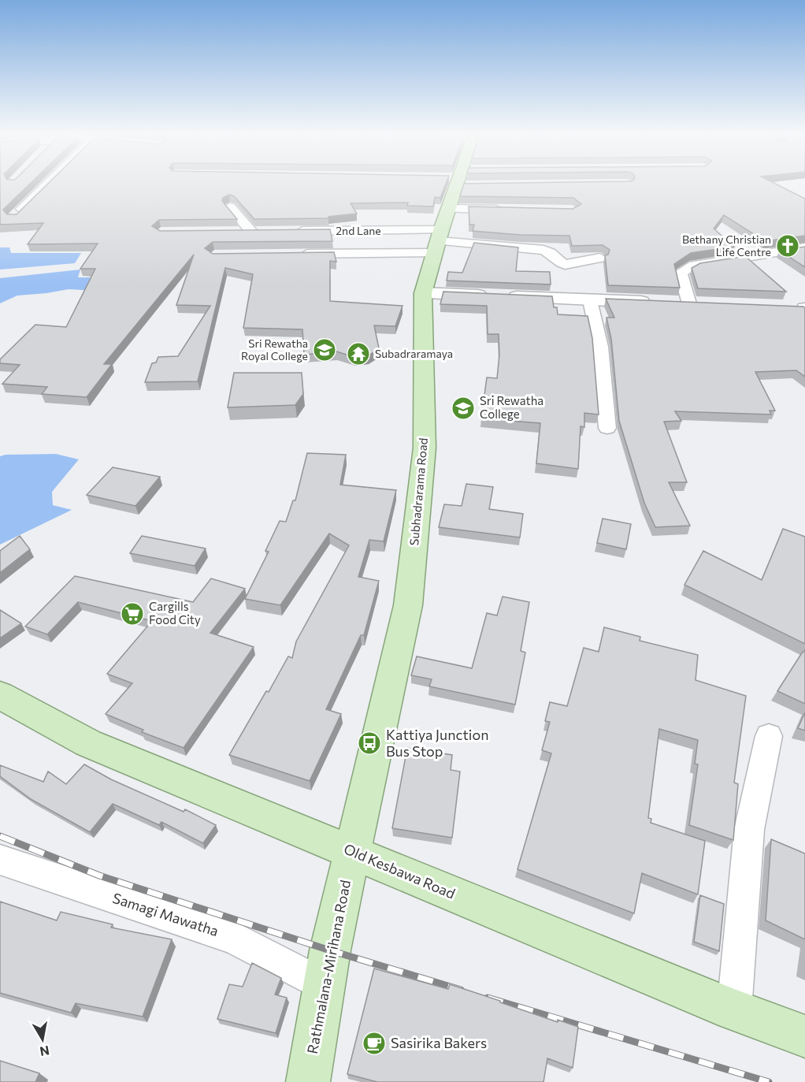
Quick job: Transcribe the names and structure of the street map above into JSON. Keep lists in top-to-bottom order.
{
  "streets": {
    "main road": ["Subhadrarama Road", "Old Kesbawa Road", "Rathmalana-Mirihana Road"],
    "street": ["2nd Lane", "Samagi Mawatha"]
  },
  "crossings": [
    ["2nd Lane", "Subhadrarama Road"],
    ["Subhadrarama Road", "Old Kesbawa Road"],
    ["Subhadrarama Road", "Rathmalana-Mirihana Road"],
    ["Old Kesbawa Road", "Rathmalana-Mirihana Road"],
    ["Samagi Mawatha", "Rathmalana-Mirihana Road"]
  ],
  "places": {
    "church": ["Bethany Christian Life Centre"],
    "school or university": ["Sri Rewatha Royal College", "Sri Rewatha College"],
    "temple": ["Subadraramaya"],
    "supermarket": ["Cargills Food City"],
    "bus stop": ["Kattiya Junction Bus Stop"],
    "cafe": ["Sasirika Bakers"]
  },
  "north": "bottom"
}
